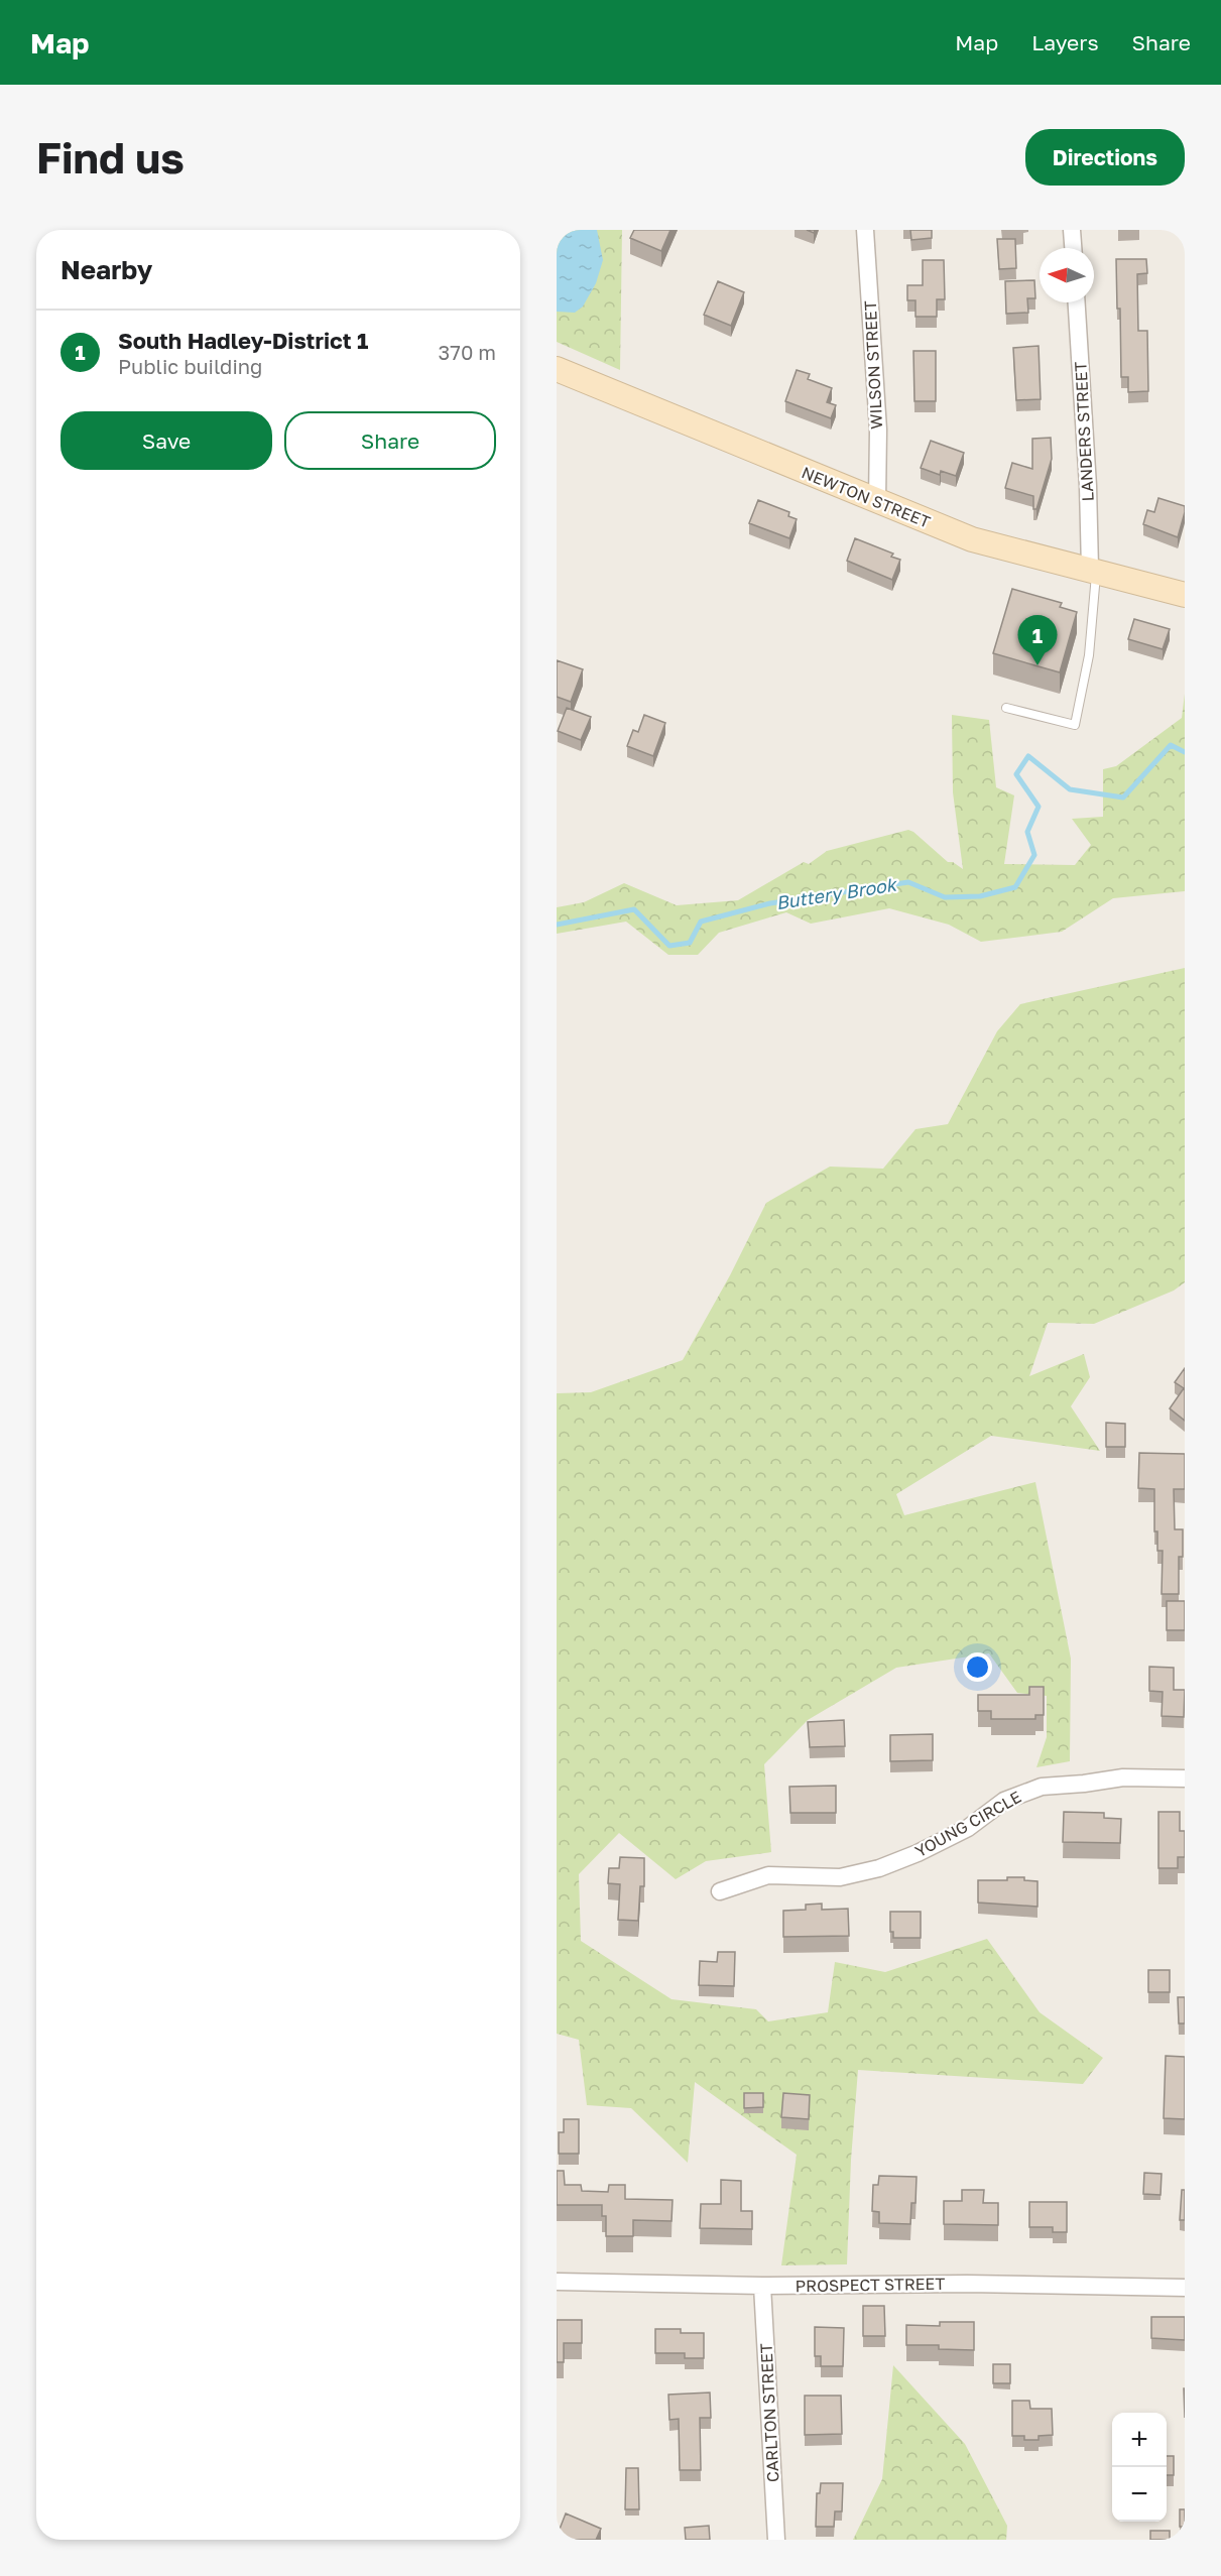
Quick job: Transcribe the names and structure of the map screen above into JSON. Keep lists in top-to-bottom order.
{
  "streets": {
    "main road": ["NEWTON STREET"],
    "street": [
      "WILSON STREET",
      "LANDERS STREET",
      "YOUNG CIRCLE",
      "PROSPECT STREET",
      "CARLTON STREET"
    ]
  },
  "crossings": [
    ["WILSON STREET", "NEWTON STREET"],
    ["LANDERS STREET", "NEWTON STREET"],
    ["PROSPECT STREET", "CARLTON STREET"]
  ],
  "water": ["Buttery Brook"],
  "north": "left",
  "page": {
    "header": "Map",
    "nav": ["Map", "Layers", "Share"],
    "buttons": [
      "Directions",
      ["Save", "Share"]
    ],
    "title": "Find us",
    "heading": "Nearby",
    "list": [
      {
        "mark": "1",
        "name": "South Hadley-District 1",
        "note": "Public building",
        "value": "370 m"
      }
    ],
    "pins": "1",
    "map_buttons": ["+", "−"]
  }
}
